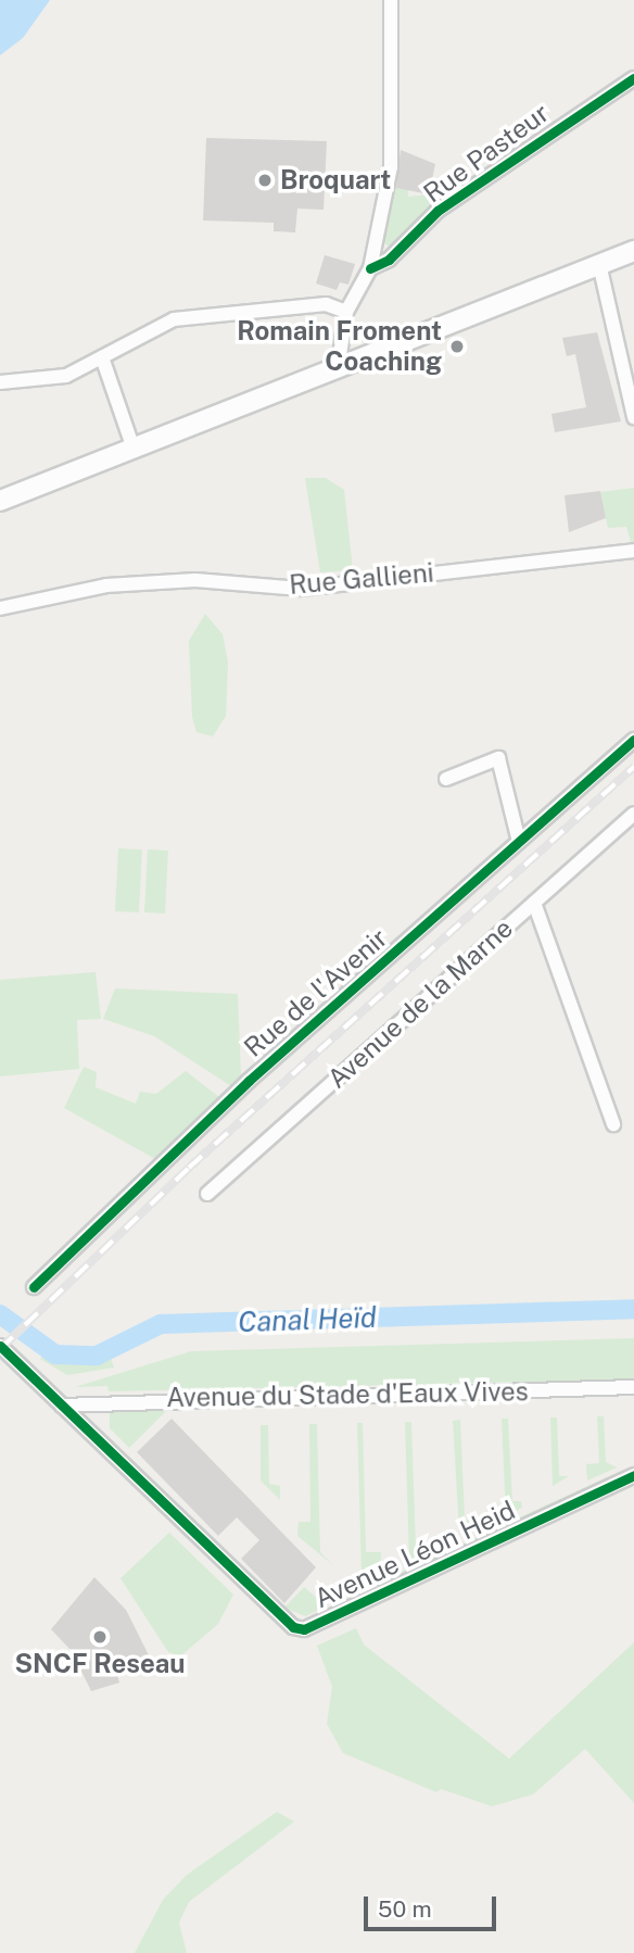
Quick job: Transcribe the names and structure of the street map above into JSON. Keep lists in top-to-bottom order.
{
  "streets": {
    "street": [
      "Rue Pasteur",
      "Rue Gallieni",
      "Rue de l'Avenir",
      "Avenue de la Marne",
      "Avenue du Stade d'Eaux Vives",
      "Avenue Léon Heid"
    ]
  },
  "crossings": [
    ["Avenue du Stade d'Eaux Vives", "Avenue Léon Heid"]
  ],
  "water": ["Canal Heïd"],
  "places": ["Broquart", "Romain Froment Coaching", "SNCF Reseau"],
  "scale_bar": "50 m"
}
